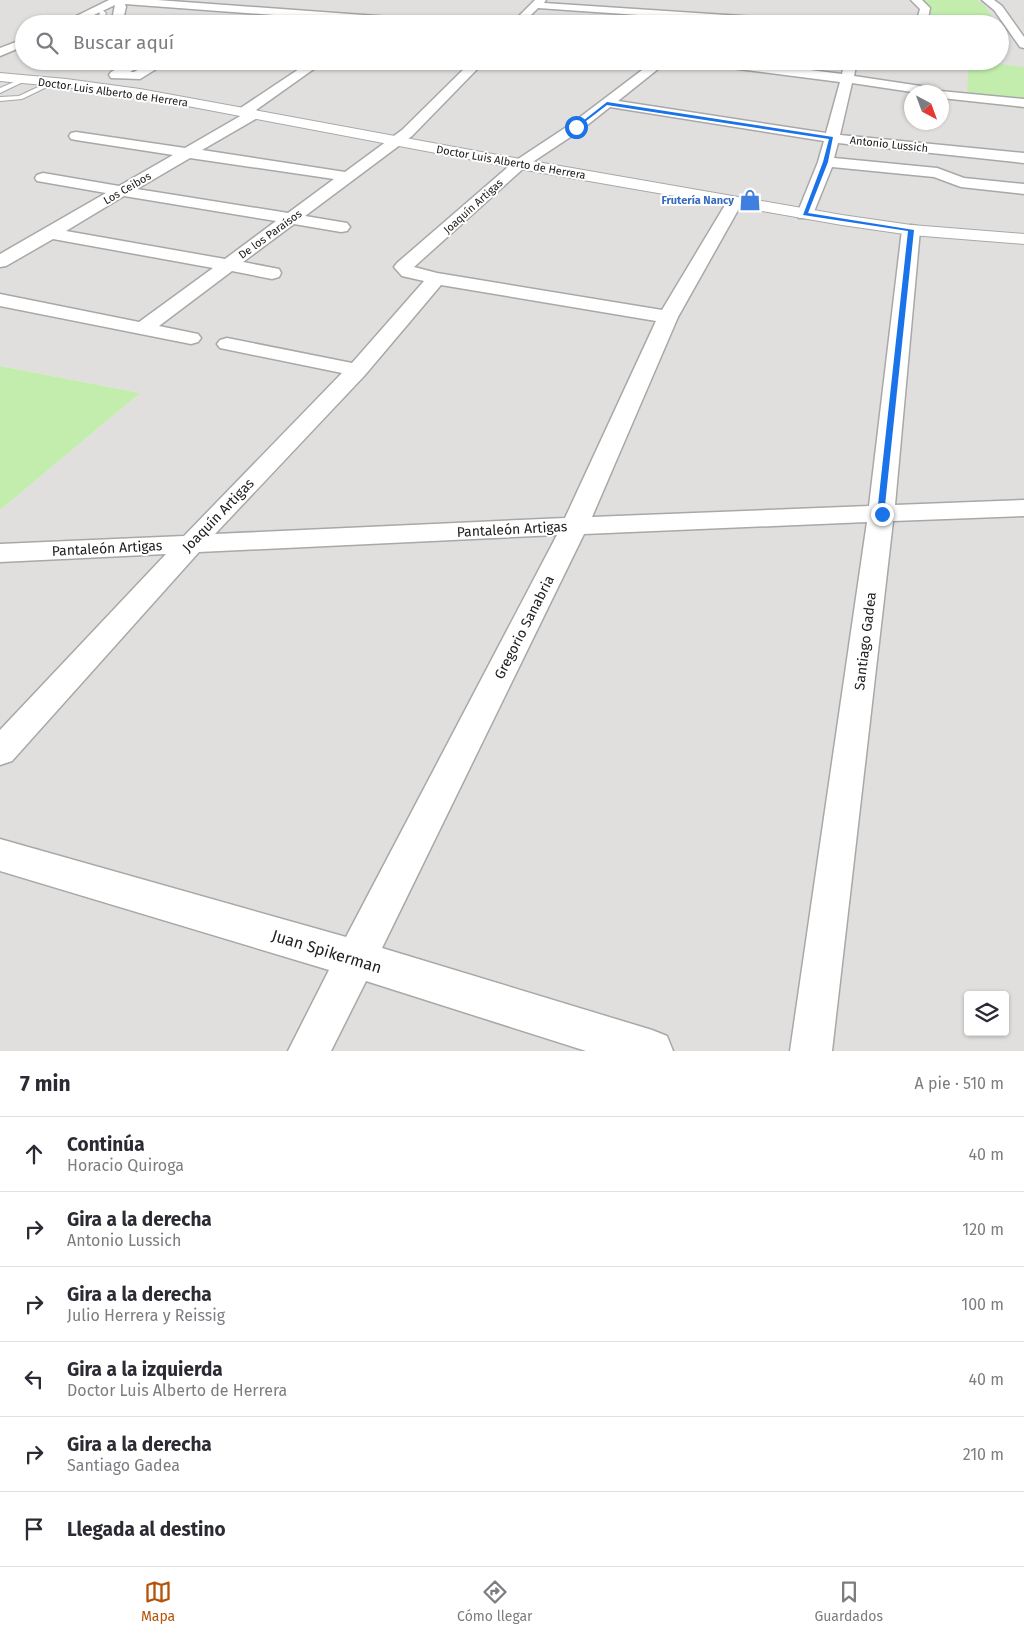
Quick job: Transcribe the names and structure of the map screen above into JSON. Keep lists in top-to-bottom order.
{
  "streets": {
    "street": [
      "Doctor Luis Alberto de Herrera",
      "Antonio Lussich",
      "Los Ceibos",
      "Joaquín Artigas",
      "De los Paraísos",
      "Pantaleón Artigas",
      "Gregorio Sanabria",
      "Santiago Gadea",
      "Juan Spikerman"
    ]
  },
  "crossings": [
    ["Doctor Luis Alberto de Herrera", "Los Ceibos"],
    ["Doctor Luis Alberto de Herrera", "Joaquín Artigas"],
    ["Doctor Luis Alberto de Herrera", "De los Paraísos"],
    ["Doctor Luis Alberto de Herrera", "Gregorio Sanabria"],
    ["Doctor Luis Alberto de Herrera", "Santiago Gadea"],
    ["Antonio Lussich", "Joaquín Artigas"],
    ["Joaquín Artigas", "Pantaleón Artigas"],
    ["Pantaleón Artigas", "Gregorio Sanabria"],
    ["Pantaleón Artigas", "Santiago Gadea"],
    ["Gregorio Sanabria", "Juan Spikerman"]
  ],
  "places": {
    "shop": ["Frutería Nancy"]
  },
  "north": "bottom right",
  "page": {
    "search": "Buscar aquí",
    "heading": ["7 min", "A pie · 510 m"],
    "list": [
      ["Continúa", "Horacio Quiroga", "40 m"],
      ["Gira a la derecha", "Antonio Lussich", "120 m"],
      ["Gira a la derecha", "Julio Herrera y Reissig", "100 m"],
      ["Gira a la izquierda", "Doctor Luis Alberto de Herrera", "40 m"],
      ["Gira a la derecha", "Santiago Gadea", "210 m"],
      "Llegada al destino"
    ],
    "nav": ["Mapa", "Cómo llegar", "Guardados"]
  }
}
